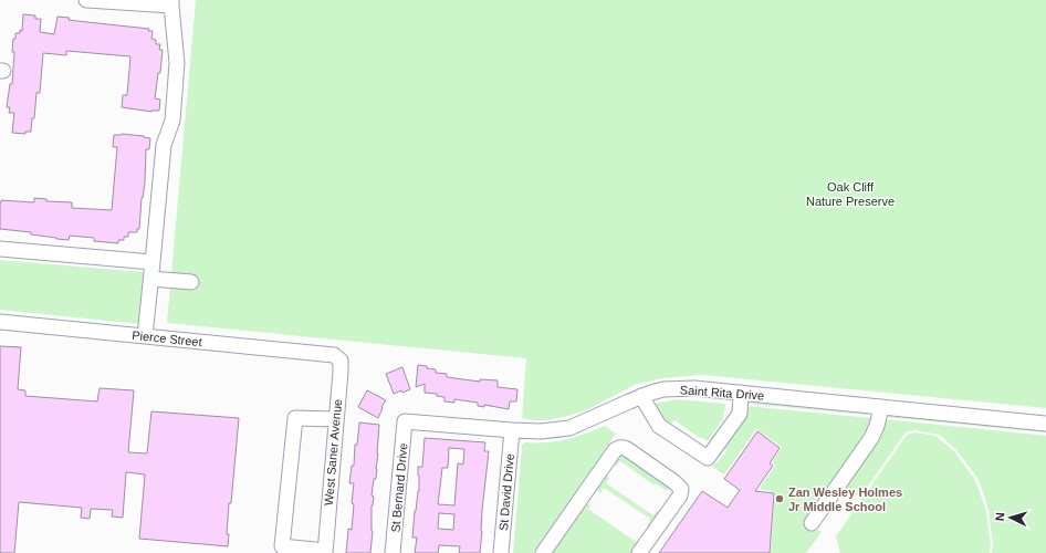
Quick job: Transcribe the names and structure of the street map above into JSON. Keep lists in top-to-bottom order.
{
  "streets": {
    "street": [
      "Pierce Street",
      "Saint Rita Drive",
      "West Saner Avenue",
      "St Bernard Drive",
      "St David Drive"
    ]
  },
  "crossings": [
    ["Pierce Street", "West Saner Avenue"],
    ["Saint Rita Drive", "St Bernard Drive"],
    ["Saint Rita Drive", "St David Drive"]
  ],
  "parks": ["Oak Cliff Nature Preserve"],
  "places": ["Zan Wesley Holmes Jr Middle School"],
  "north": "left"
}
